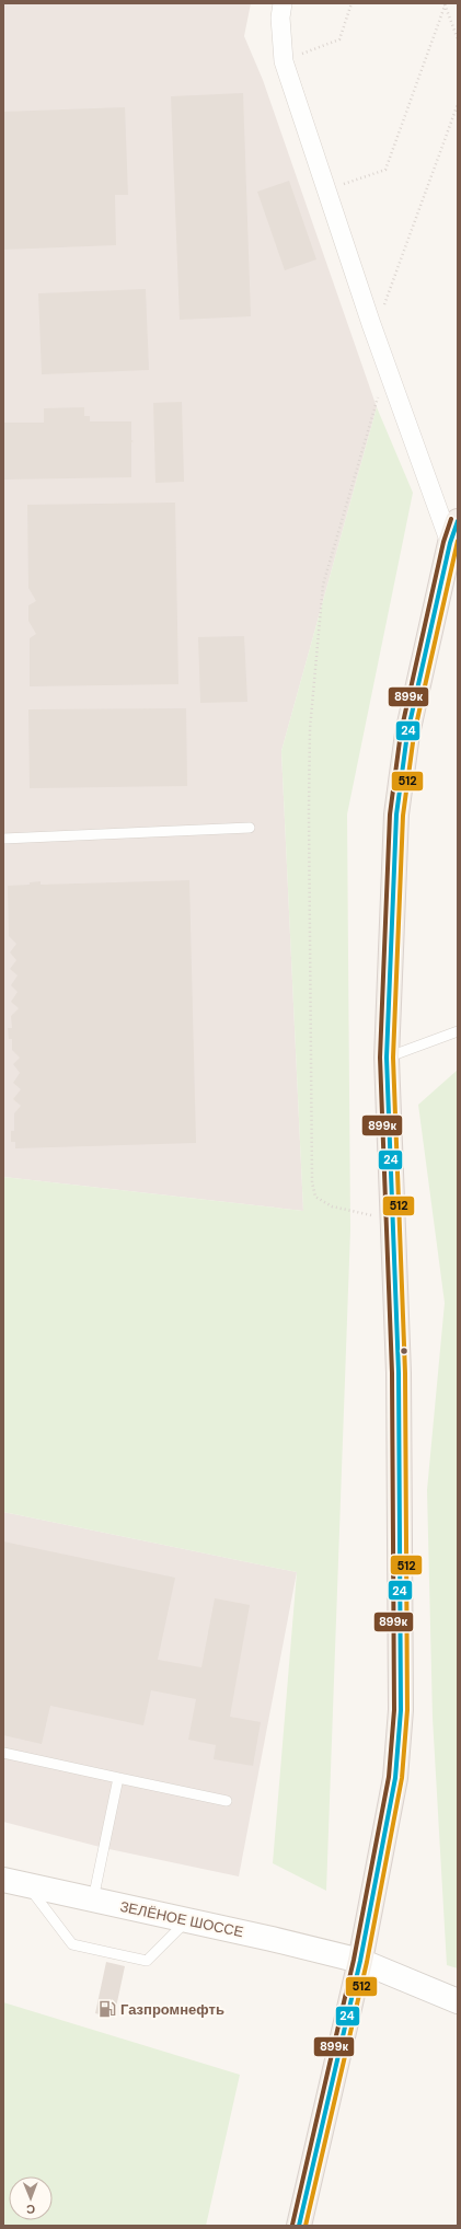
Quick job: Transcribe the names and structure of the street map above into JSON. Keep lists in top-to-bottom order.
{
  "streets": {
    "main road": ["ЗЕЛЁНОЕ ШОССЕ"]
  },
  "places": {
    "fuel station": ["Газпромнефть"]
  },
  "lines": ["transit line 899к", "transit line 24", "transit line 512"],
  "north": "bottom"
}
